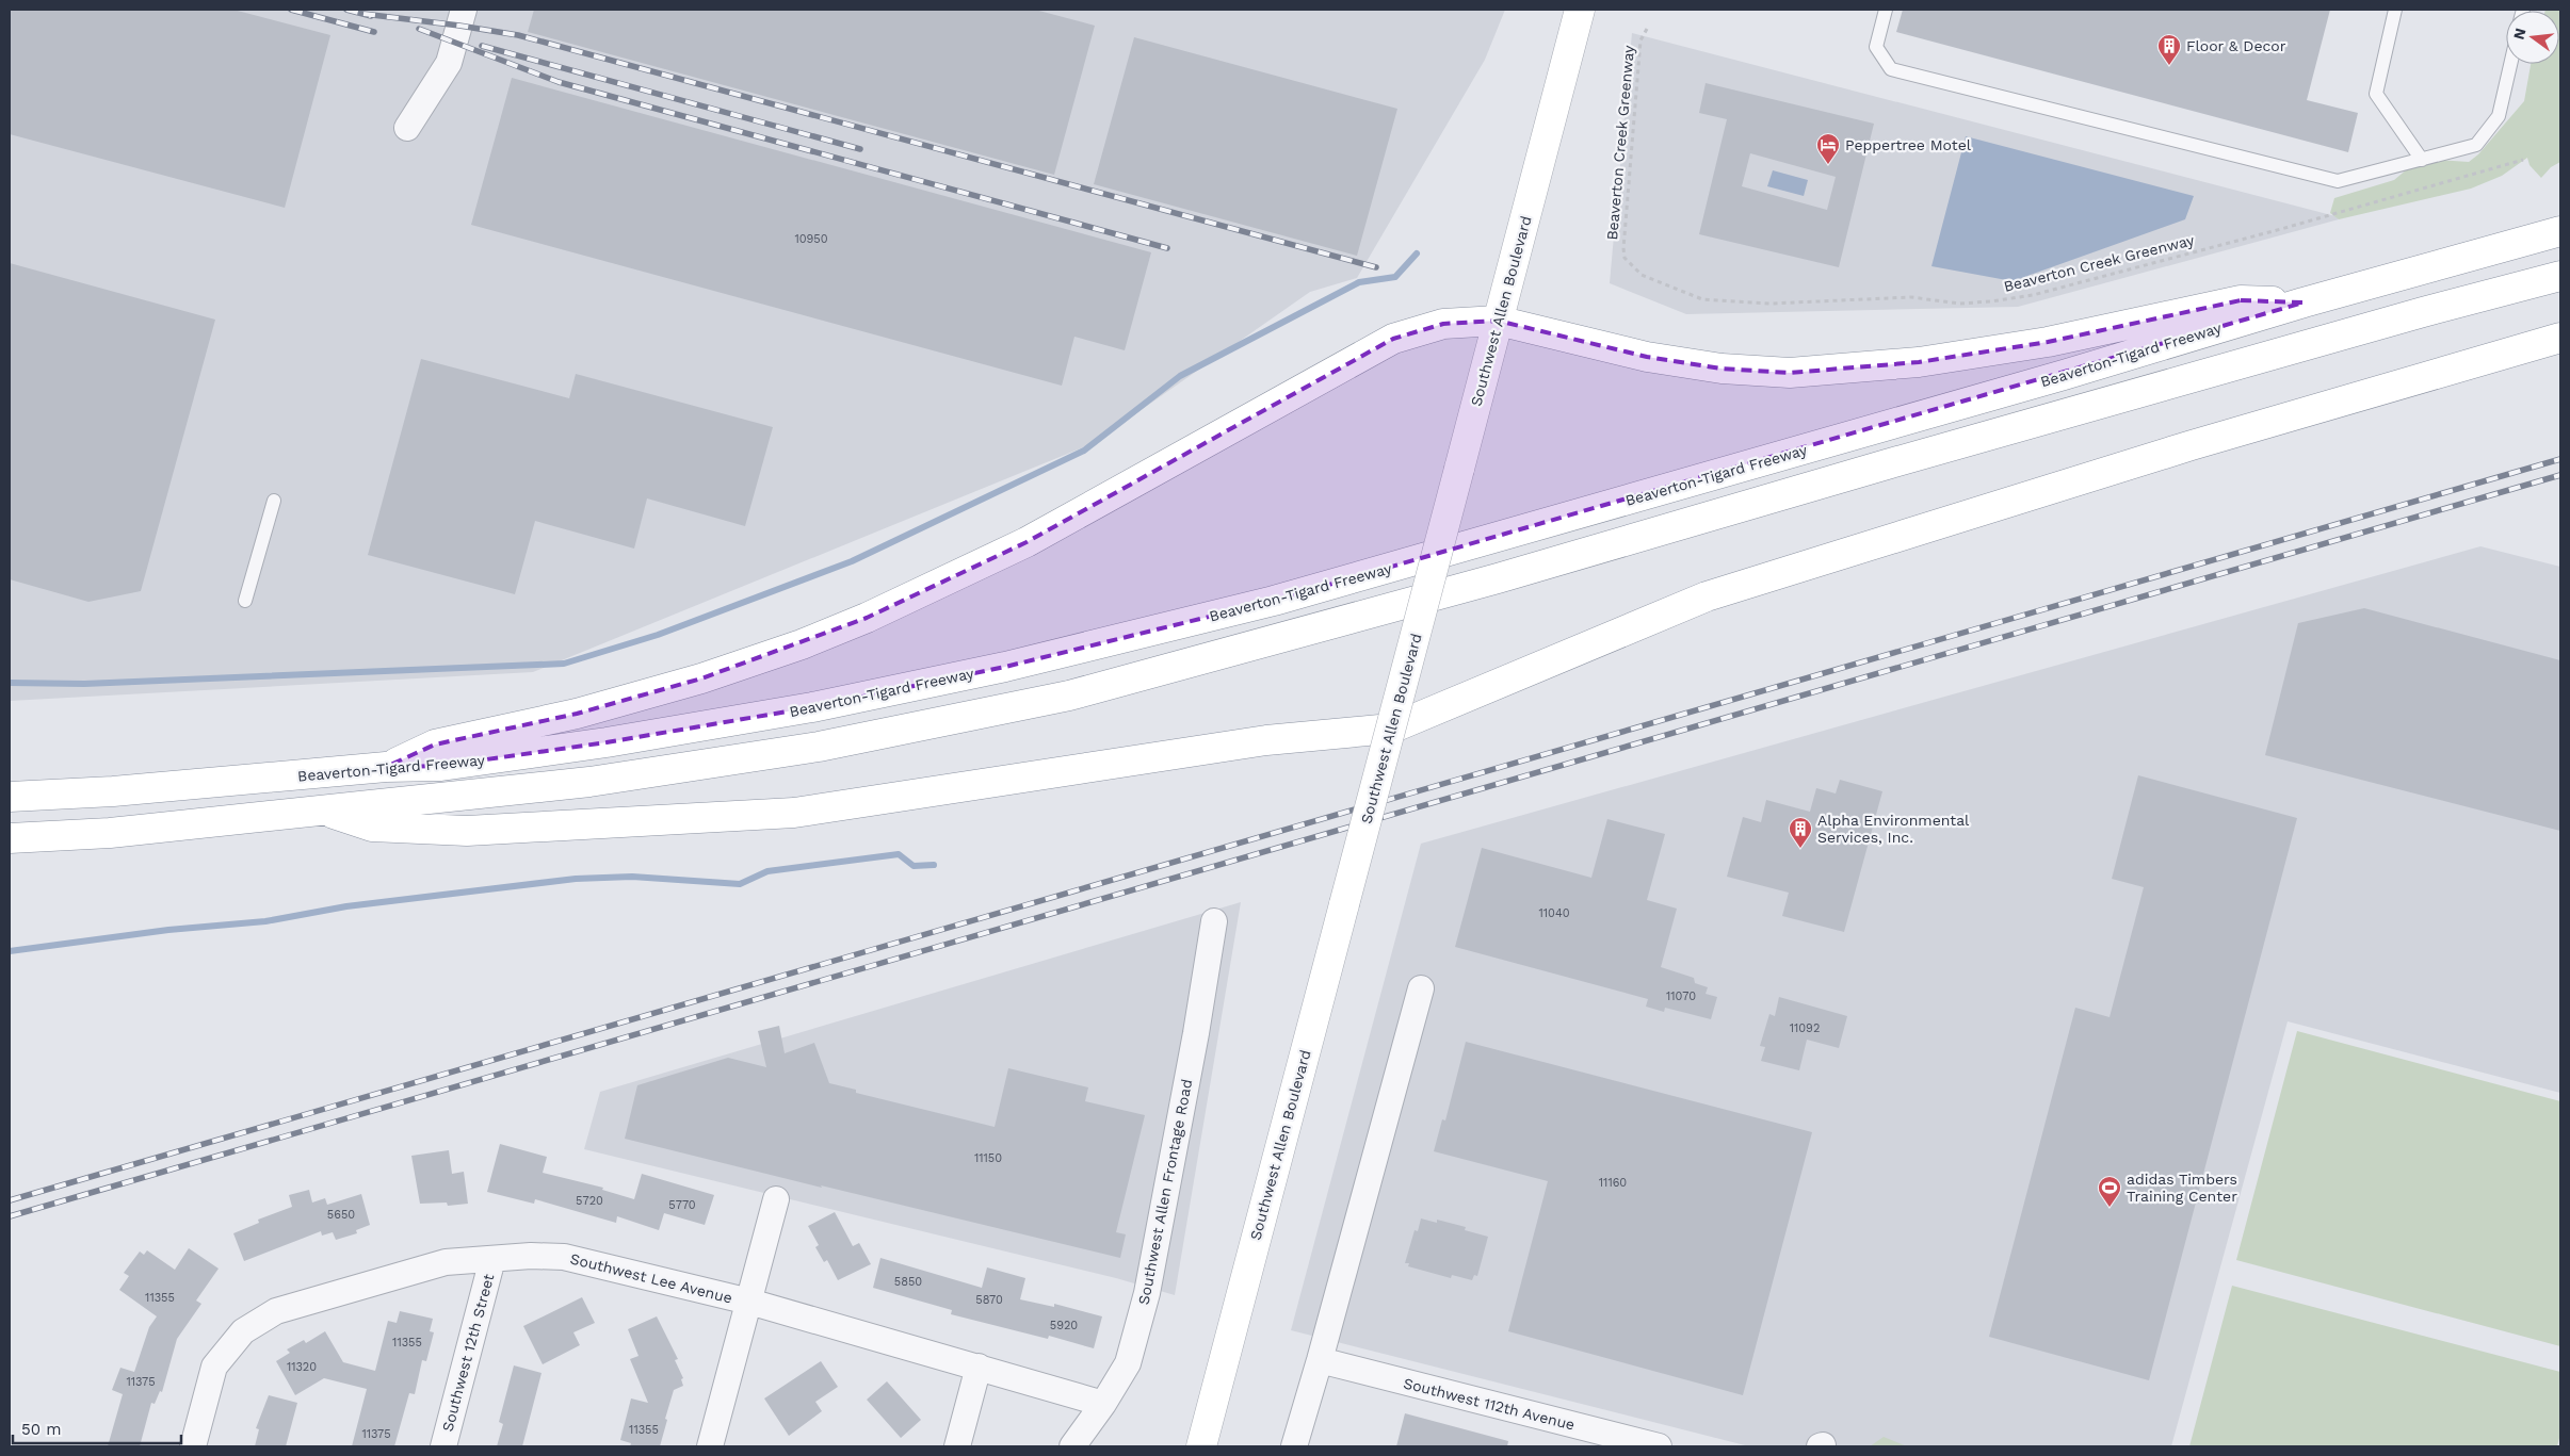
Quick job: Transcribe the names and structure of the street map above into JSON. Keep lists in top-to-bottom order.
{
  "streets": {
    "main road": ["Southwest Allen Boulevard", "Beaverton-Tigard Freeway"],
    "street": [
      "Southwest Allen Frontage Road",
      "Southwest Lee Avenue",
      "Southwest 12th Street",
      "Southwest 112th Avenue"
    ],
    "path": ["Beaverton Creek Greenway"]
  },
  "crossings": [
    ["Southwest Allen Frontage Road", "Southwest Lee Avenue"],
    ["Southwest Lee Avenue", "Southwest 12th Street"]
  ],
  "places": {
    "building": ["Floor & Decor", "Alpha Environmental Services, Inc."],
    "hotel": ["Peppertree Motel"],
    "sports": ["adidas Timbers Training Center"]
  },
  "house_numbers": [
    "10950",
    "11040",
    "11070",
    "11092",
    "11150",
    "11160",
    "5720",
    "5770",
    "5650",
    "5850",
    "11355",
    "5870",
    "5920",
    "11355",
    "11320",
    "11375",
    "11355",
    "11375"
  ],
  "scale_bar": "50 m",
  "north": "left"
}
